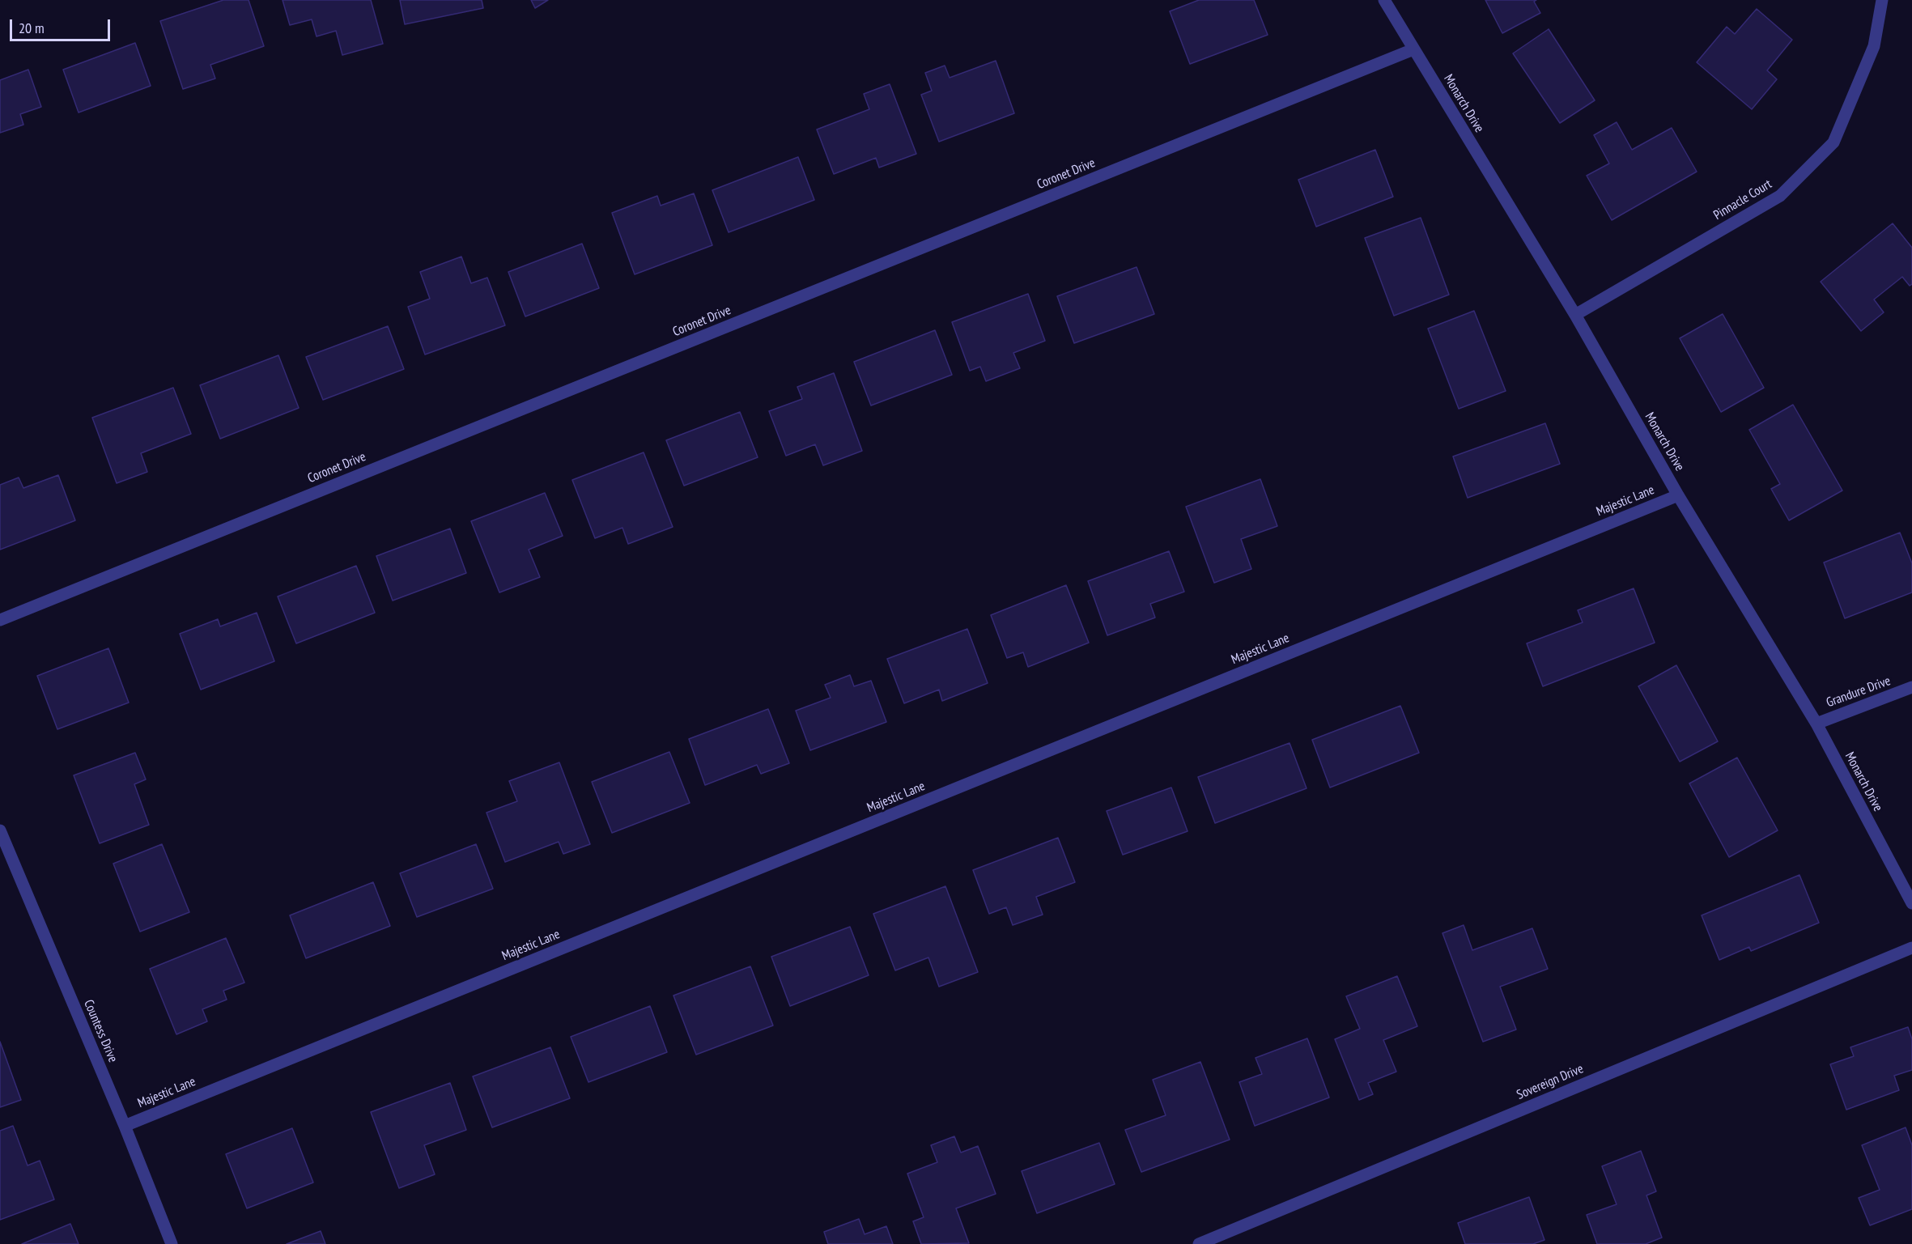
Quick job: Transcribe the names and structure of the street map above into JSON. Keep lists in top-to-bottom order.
{
  "streets": {
    "street": [
      "Monarch Drive",
      "Coronet Drive",
      "Pinnacle Court",
      "Majestic Lane",
      "Grandure Drive",
      "Countess Drive",
      "Sovereign Drive"
    ]
  },
  "crossings": [
    ["Monarch Drive", "Coronet Drive"],
    ["Monarch Drive", "Pinnacle Court"],
    ["Monarch Drive", "Majestic Lane"],
    ["Monarch Drive", "Grandure Drive"],
    ["Majestic Lane", "Countess Drive"]
  ],
  "scale_bar": "20 m"
}
